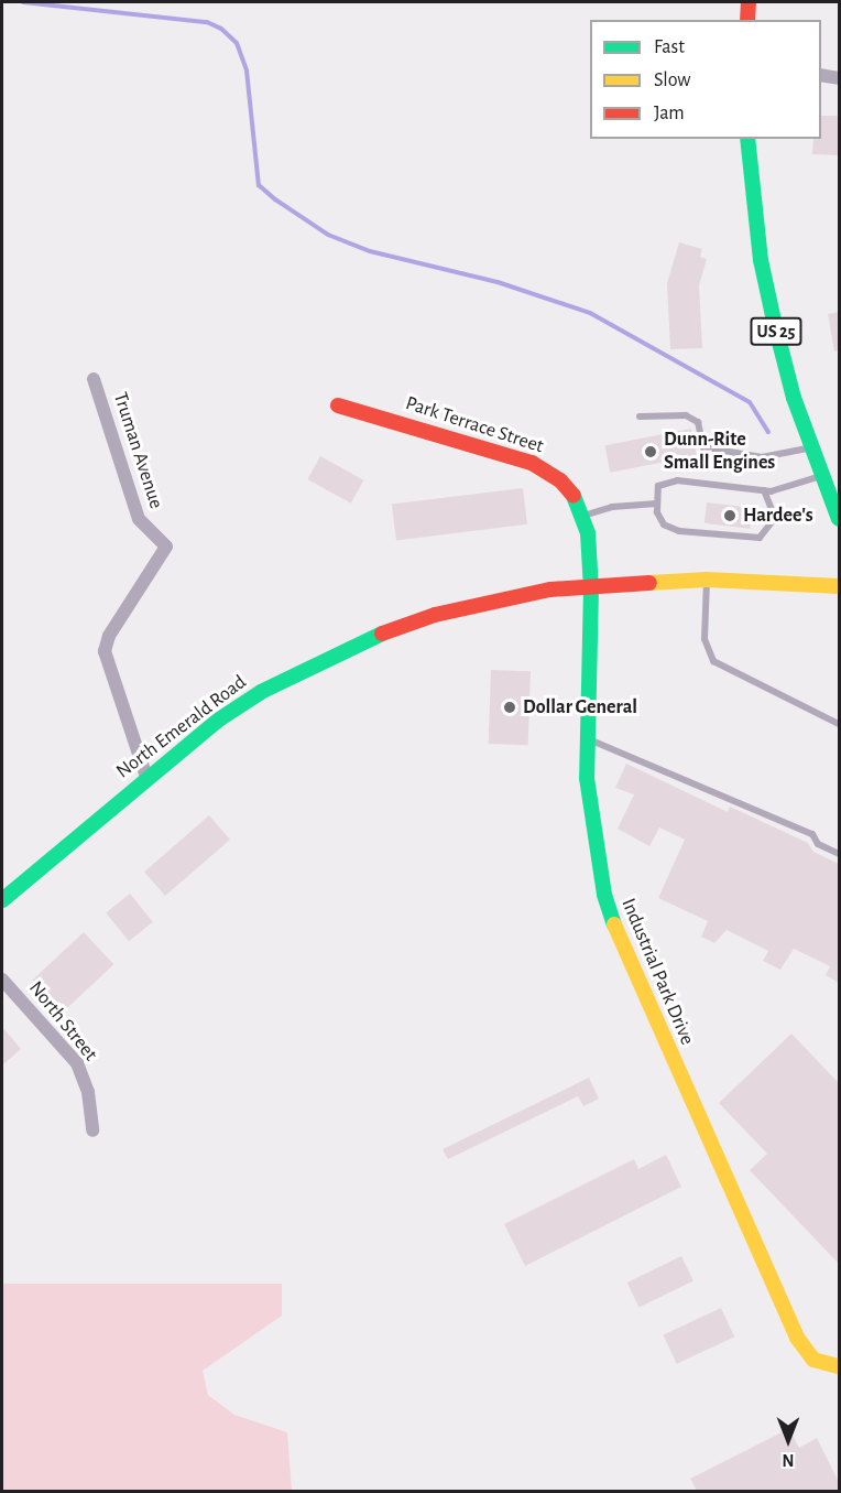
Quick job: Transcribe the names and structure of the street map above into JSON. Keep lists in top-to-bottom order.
{
  "streets": {
    "main road": [
      "US 25",
      "Park Terrace Street",
      "North Emerald Road",
      "Industrial Park Drive"
    ],
    "street": ["Truman Avenue", "North Street"]
  },
  "crossings": [
    ["Park Terrace Street", "North Emerald Road"],
    ["Park Terrace Street", "Industrial Park Drive"],
    ["Truman Avenue", "North Emerald Road"],
    ["North Emerald Road", "Industrial Park Drive"]
  ],
  "places": ["Dunn-Rite Small Engines", "Hardee's", "Dollar General"],
  "legend": ["Fast", "Slow", "Jam"],
  "north": "bottom"
}
